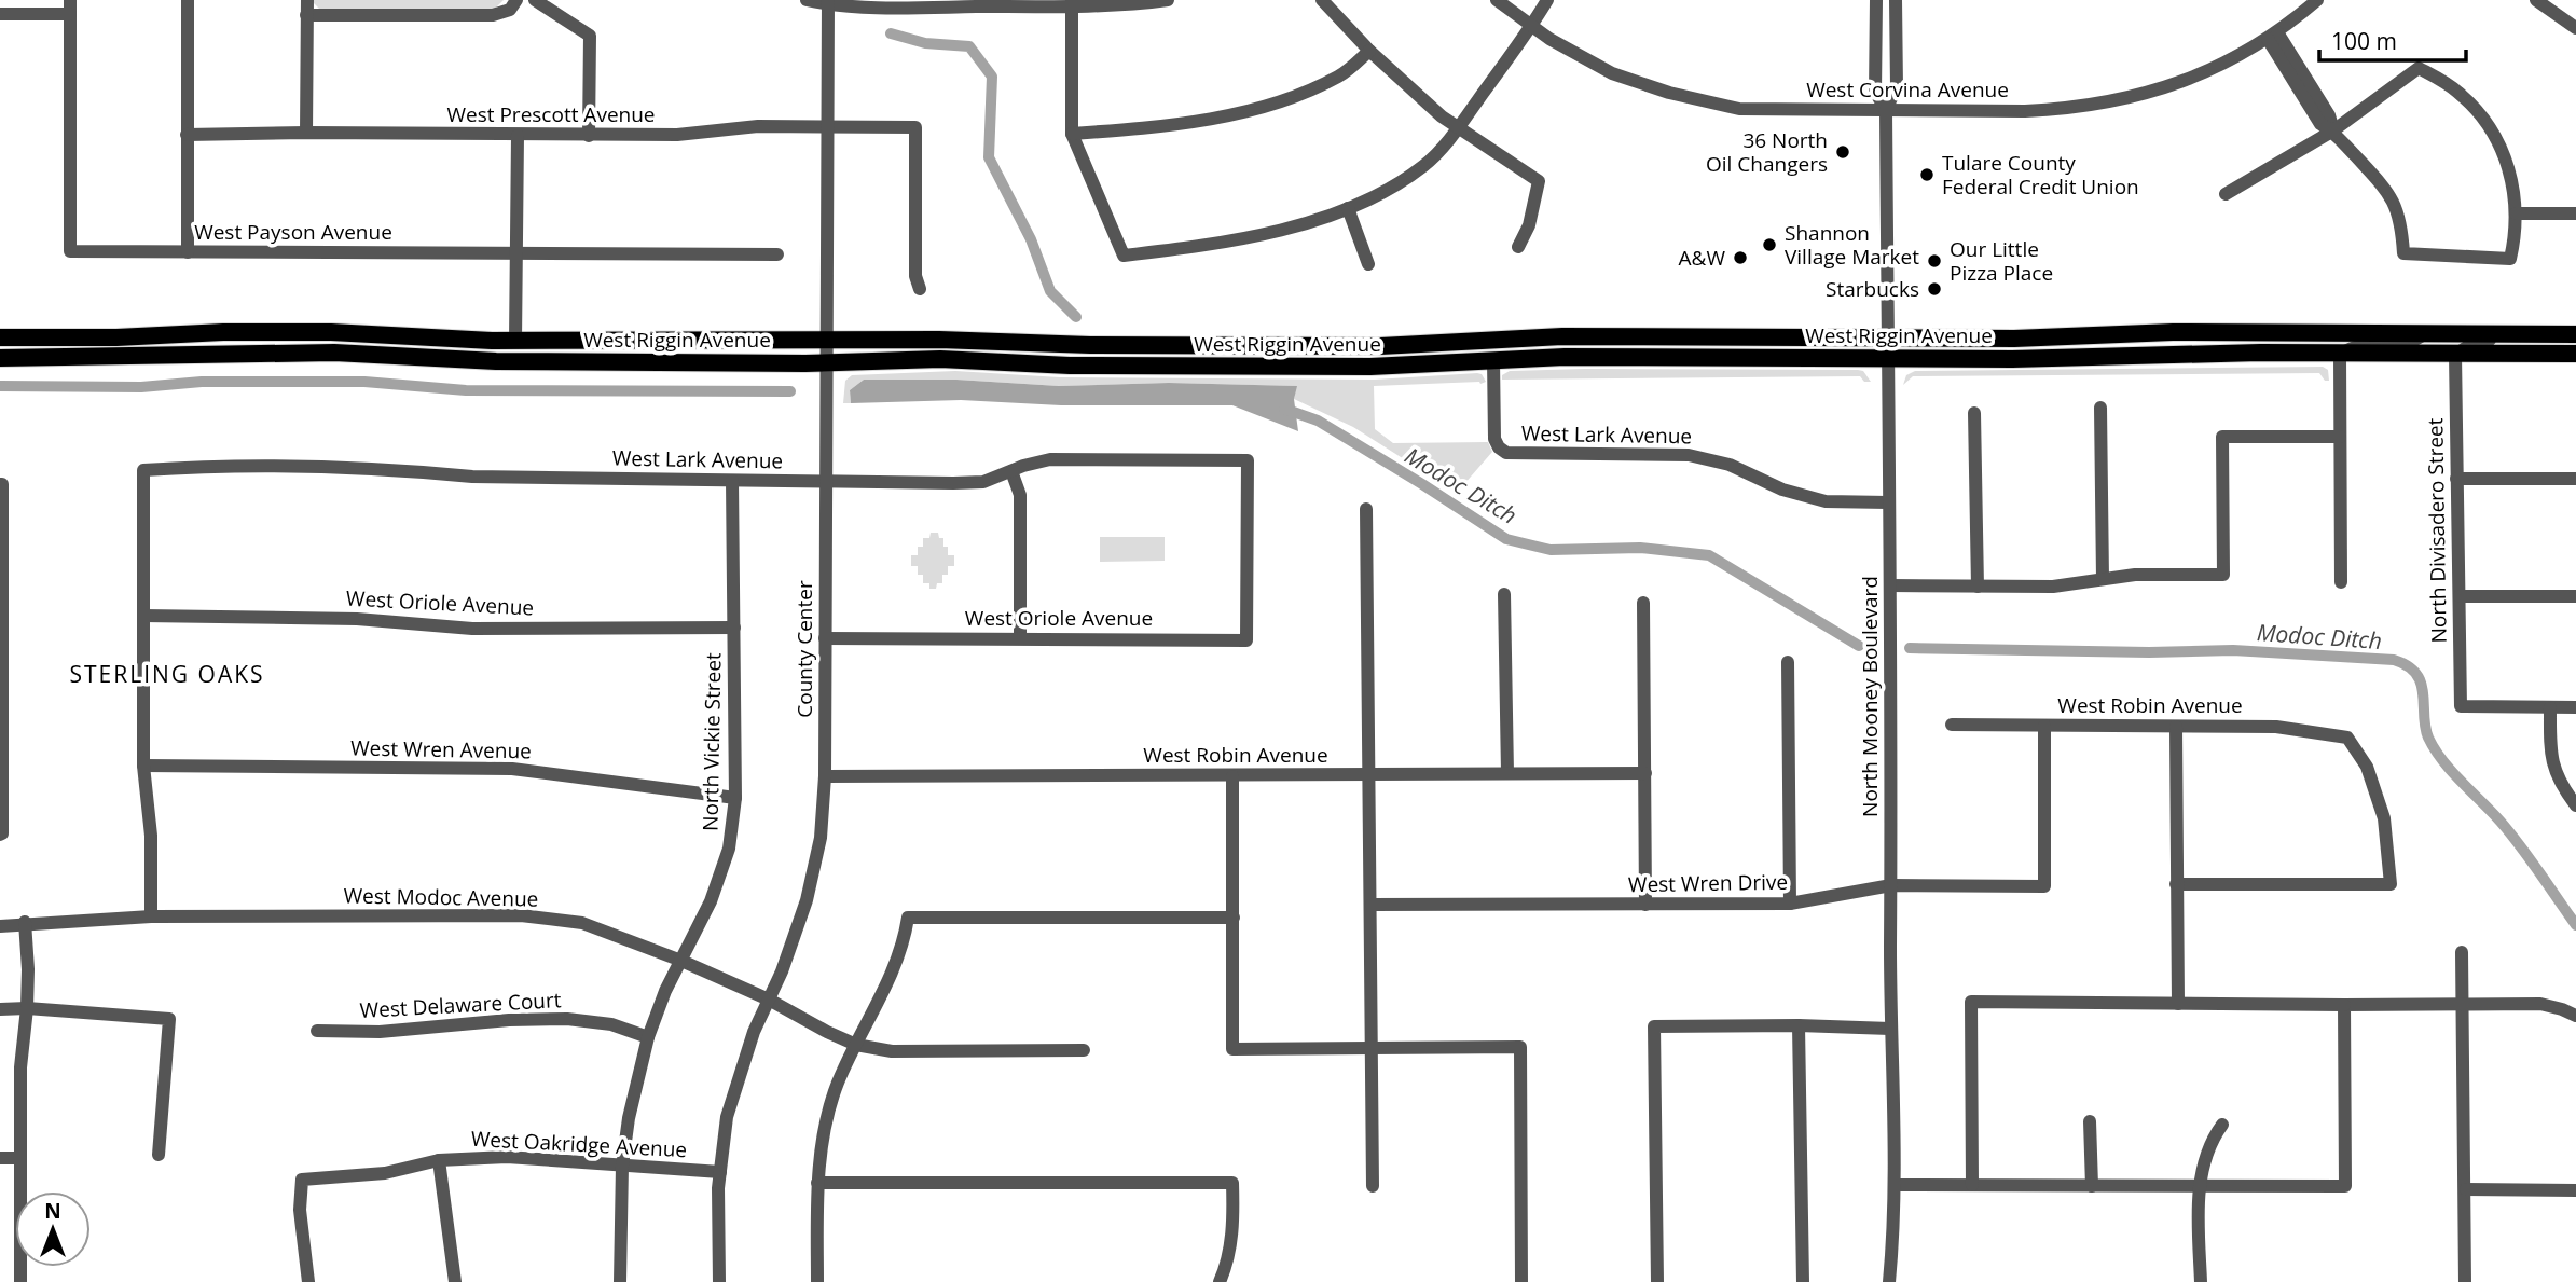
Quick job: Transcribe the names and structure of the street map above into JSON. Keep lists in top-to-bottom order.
{
  "streets": {
    "main road": ["West Riggin Avenue"],
    "street": [
      "West Corvina Avenue",
      "West Prescott Avenue",
      "West Payson Avenue",
      "West Lark Avenue",
      "North Divisadero Street",
      "West Oriole Avenue",
      "County Center",
      "North Mooney Boulevard",
      "West Robin Avenue",
      "North Vickie Street",
      "West Wren Avenue",
      "West Wren Drive",
      "West Modoc Avenue",
      "West Delaware Court",
      "West Oakridge Avenue"
    ]
  },
  "crossings": [
    ["West Corvina Avenue", "North Mooney Boulevard"],
    ["West Prescott Avenue", "County Center"],
    ["West Riggin Avenue", "West Lark Avenue"],
    ["West Riggin Avenue", "North Divisadero Street"],
    ["West Riggin Avenue", "County Center"],
    ["West Riggin Avenue", "North Mooney Boulevard"],
    ["West Lark Avenue", "West Oriole Avenue"],
    ["West Lark Avenue", "County Center"],
    ["West Lark Avenue", "North Mooney Boulevard"],
    ["West Lark Avenue", "North Vickie Street"],
    ["West Oriole Avenue", "County Center"],
    ["West Oriole Avenue", "North Vickie Street"],
    ["County Center", "West Robin Avenue"],
    ["County Center", "West Modoc Avenue"],
    ["County Center", "West Oakridge Avenue"],
    ["North Mooney Boulevard", "West Wren Drive"],
    ["West Robin Avenue", "West Wren Drive"],
    ["North Vickie Street", "West Wren Avenue"],
    ["North Vickie Street", "West Modoc Avenue"],
    ["North Vickie Street", "West Delaware Court"],
    ["North Vickie Street", "West Oakridge Avenue"]
  ],
  "districts": ["STERLING OAKS"],
  "water": ["Modoc Ditch"],
  "places": [
    "36 North Oil Changers",
    "Tulare County Federal Credit Union",
    "Shannon Village Market",
    "A&W",
    "Our Little Pizza Place",
    "Starbucks"
  ],
  "scale_bar": "100 m",
  "north": "top"
}
